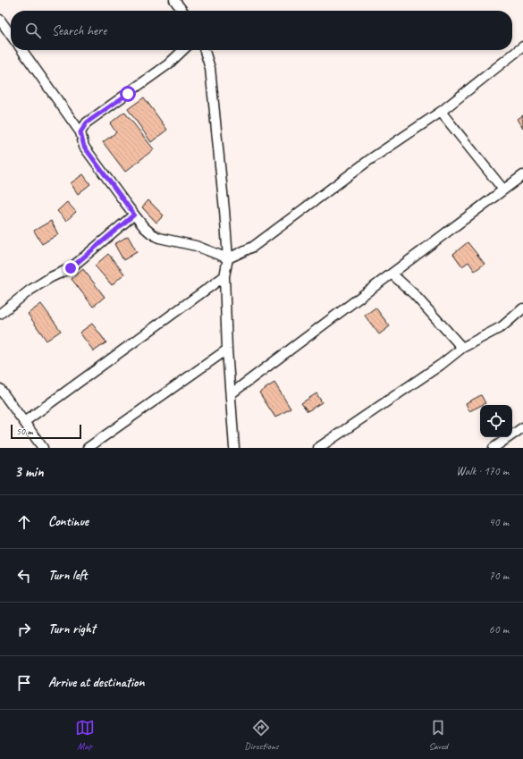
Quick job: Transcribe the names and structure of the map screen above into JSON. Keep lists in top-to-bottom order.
{
  "scale_bar": "50 m",
  "page": {
    "search": "Search here",
    "scale": "50 m",
    "heading": ["3 min", "Walk · 170 m"],
    "list": [
      ["Continue", "40 m"],
      ["Turn left", "70 m"],
      ["Turn right", "60 m"],
      "Arrive at destination"
    ],
    "nav": ["Map", "Directions", "Saved"]
  }
}
